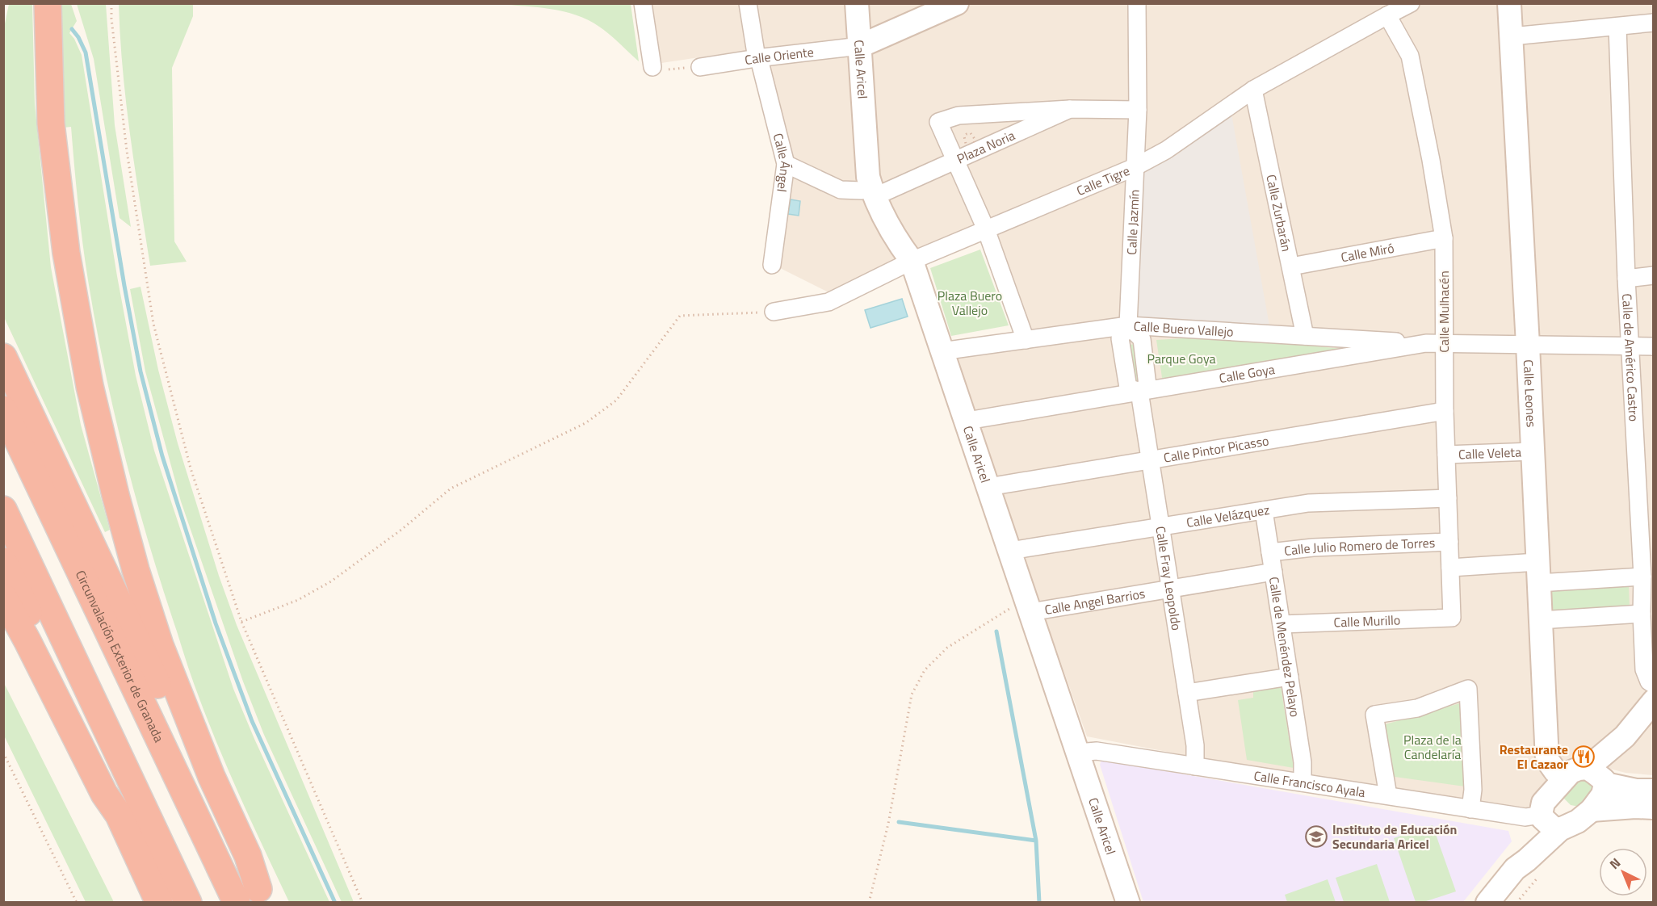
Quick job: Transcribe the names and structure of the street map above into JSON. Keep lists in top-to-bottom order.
{
  "streets": {
    "highway": ["Circunvalación Exterior de Granada"],
    "street": [
      "Calle Oriente",
      "Calle Aricel",
      "Plaza Noria",
      "Calle Ángel",
      "Calle Tigre",
      "Calle Zurbarán",
      "Calle Jazmín",
      "Calle Miró",
      "Calle Mulhacén",
      "Calle Buero Vallejo",
      "Calle de Américo Castro",
      "Calle Goya",
      "Calle Leones",
      "Calle Pintor Picasso",
      "Calle Veleta",
      "Calle Velázquez",
      "Calle Julio Romero de Torres",
      "Calle Fray Leopoldo",
      "Calle Angel Barrios",
      "Calle Murillo",
      "Calle de Menéndez Pelayo",
      "Calle Francisco Ayala"
    ]
  },
  "crossings": [
    ["Calle Oriente", "Calle Aricel"],
    ["Calle Oriente", "Calle Ángel"],
    ["Calle Aricel", "Calle Tigre"],
    ["Calle Aricel", "Calle Buero Vallejo"],
    ["Calle Aricel", "Calle Goya"],
    ["Calle Aricel", "Calle Pintor Picasso"],
    ["Calle Aricel", "Calle Velázquez"],
    ["Calle Aricel", "Calle Angel Barrios"],
    ["Calle Aricel", "Calle Francisco Ayala"],
    ["Plaza Noria", "Calle Jazmín"],
    ["Calle Tigre", "Calle Zurbarán"],
    ["Calle Tigre", "Calle Jazmín"],
    ["Calle Tigre", "Calle Mulhacén"],
    ["Calle Zurbarán", "Calle Miró"],
    ["Calle Zurbarán", "Calle Buero Vallejo"],
    ["Calle Jazmín", "Calle Buero Vallejo"],
    ["Calle Miró", "Calle Mulhacén"],
    ["Calle Mulhacén", "Calle Goya"],
    ["Calle Mulhacén", "Calle Pintor Picasso"],
    ["Calle Mulhacén", "Calle Veleta"],
    ["Calle Mulhacén", "Calle Velázquez"],
    ["Calle Mulhacén", "Calle Julio Romero de Torres"],
    ["Calle Mulhacén", "Calle Murillo"],
    ["Calle Buero Vallejo", "Calle Goya"],
    ["Calle de Américo Castro", "Calle Goya"],
    ["Calle Goya", "Calle Leones"],
    ["Calle Goya", "Calle Fray Leopoldo"],
    ["Calle Leones", "Calle Veleta"],
    ["Calle Leones", "Calle Francisco Ayala"],
    ["Calle Pintor Picasso", "Calle Fray Leopoldo"],
    ["Calle Velázquez", "Calle Fray Leopoldo"],
    ["Calle Velázquez", "Calle de Menéndez Pelayo"],
    ["Calle Julio Romero de Torres", "Calle de Menéndez Pelayo"],
    ["Calle Fray Leopoldo", "Calle Angel Barrios"],
    ["Calle Fray Leopoldo", "Calle Francisco Ayala"],
    ["Calle Angel Barrios", "Calle de Menéndez Pelayo"],
    ["Calle Murillo", "Calle de Menéndez Pelayo"],
    ["Calle de Menéndez Pelayo", "Calle Francisco Ayala"]
  ],
  "parks": ["Plaza Buero Vallejo", "Parque Goya", "Plaza de la Candelaría"],
  "places": {
    "restaurant": ["Restaurante El Cazaor"],
    "school or university": ["Instituto de Educación Secundaria Aricel"]
  },
  "north": "top left"
}
